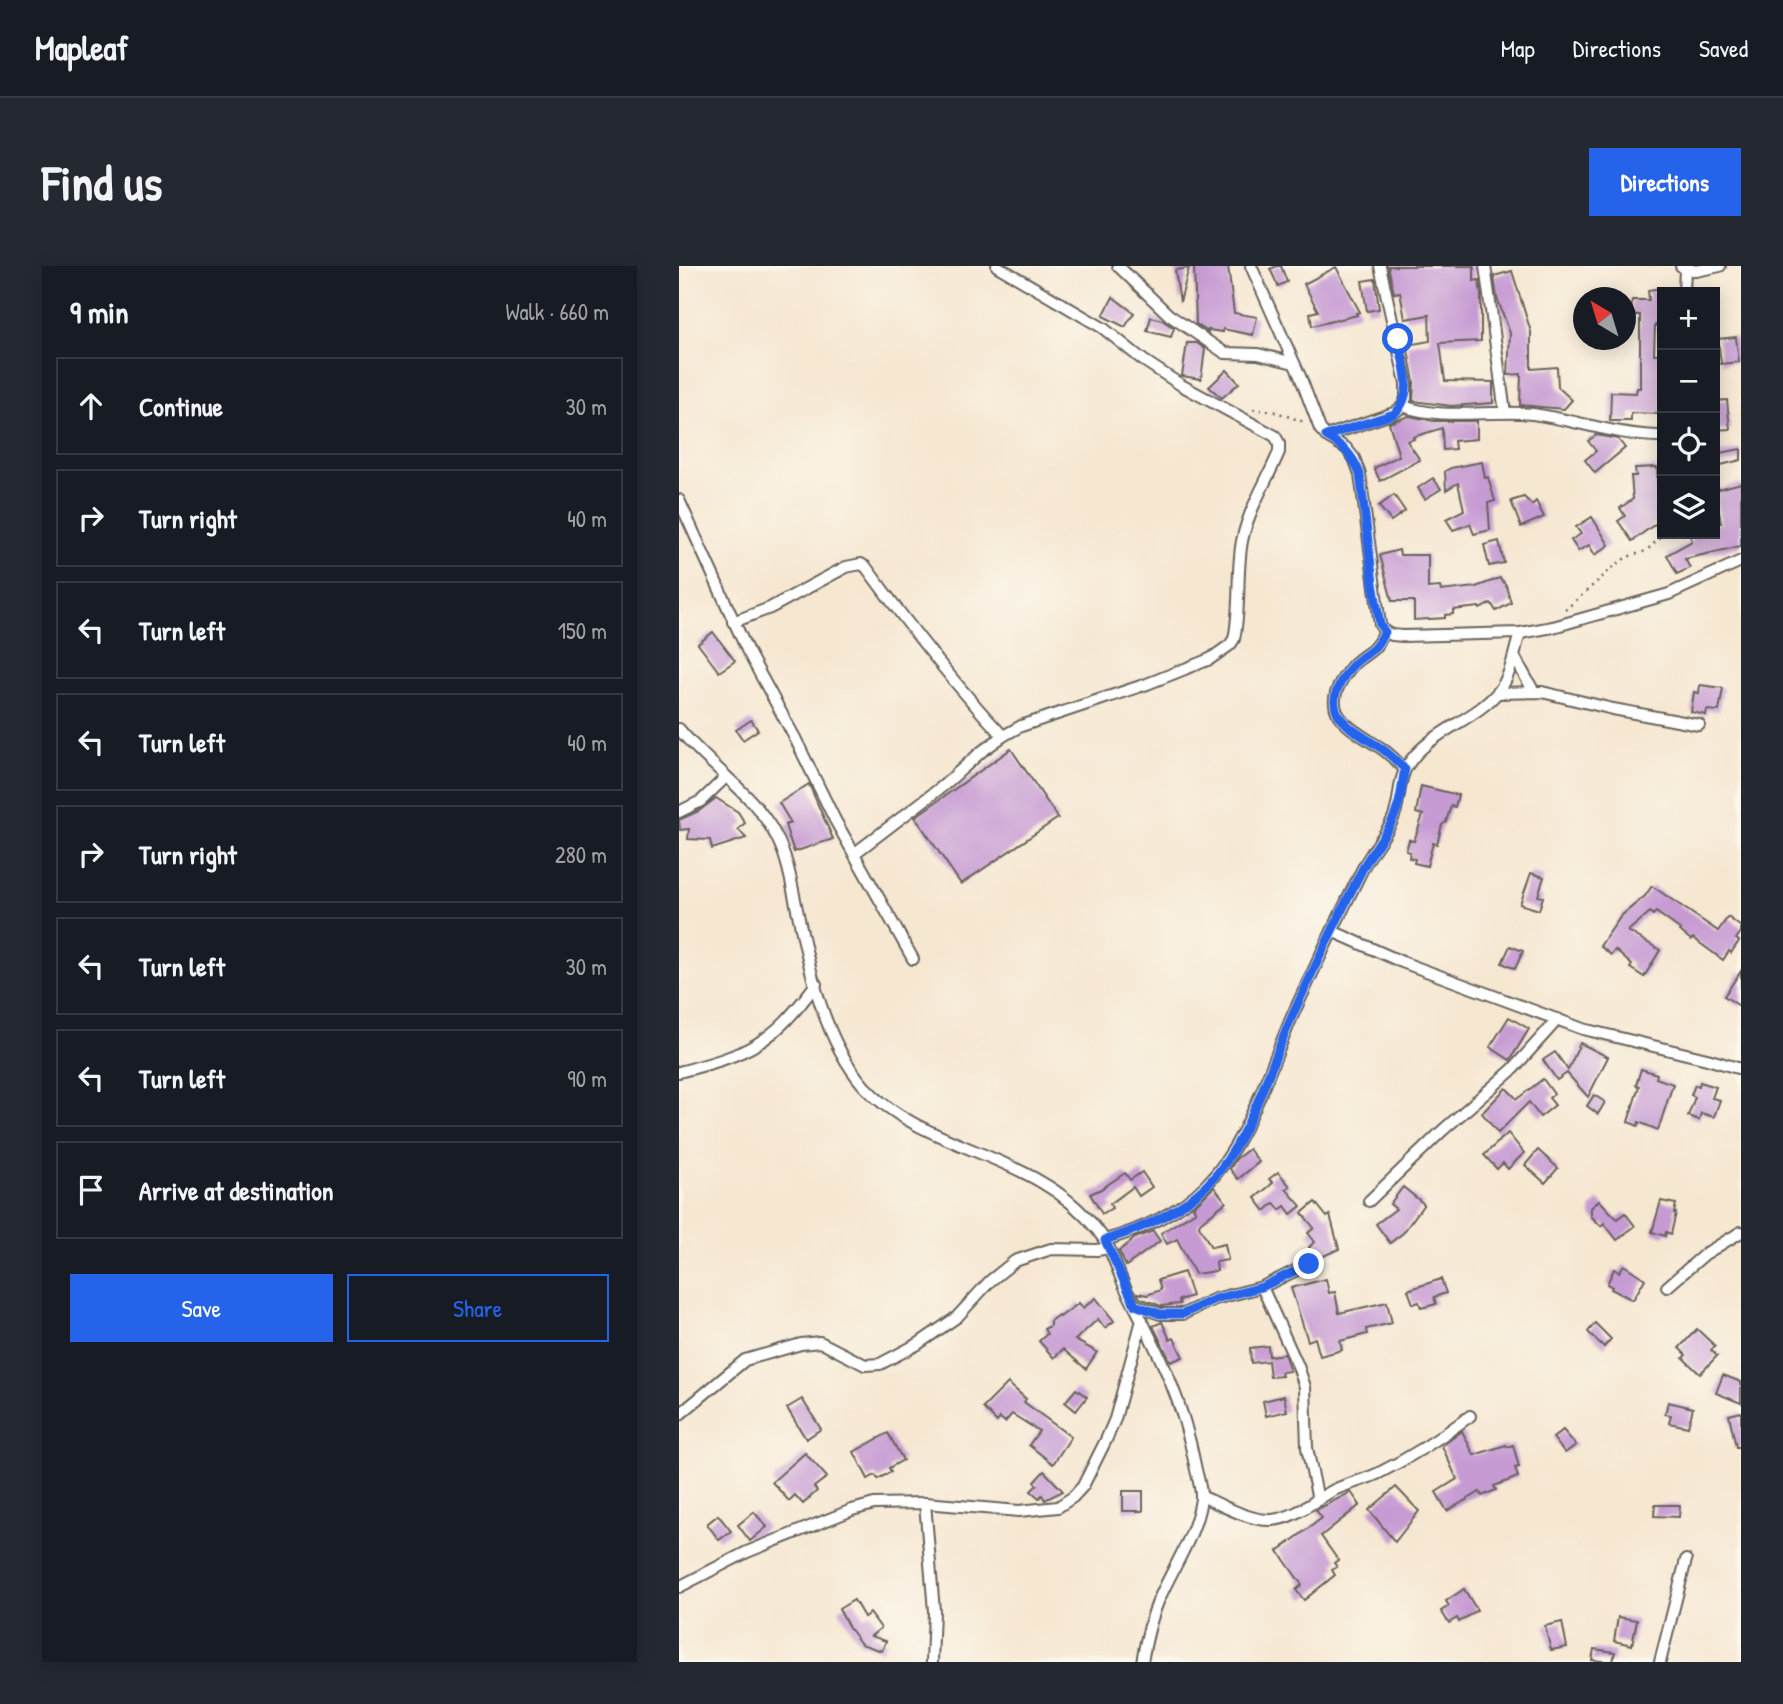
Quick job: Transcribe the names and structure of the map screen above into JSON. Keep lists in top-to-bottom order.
{
  "north": "top left",
  "page": {
    "header": "Mapleaf",
    "nav": ["Map", "Directions", "Saved"],
    "buttons": [
      "Directions",
      ["Save", "Share"]
    ],
    "title": "Find us",
    "heading": ["9 min", "Walk · 660 m"],
    "map_buttons": ["+", "−"],
    "list": [
      ["Continue", "30 m"],
      ["Turn right", "40 m"],
      ["Turn left", "150 m"],
      ["Turn left", "40 m"],
      ["Turn right", "280 m"],
      ["Turn left", "30 m"],
      ["Turn left", "90 m"],
      "Arrive at destination"
    ]
  }
}
